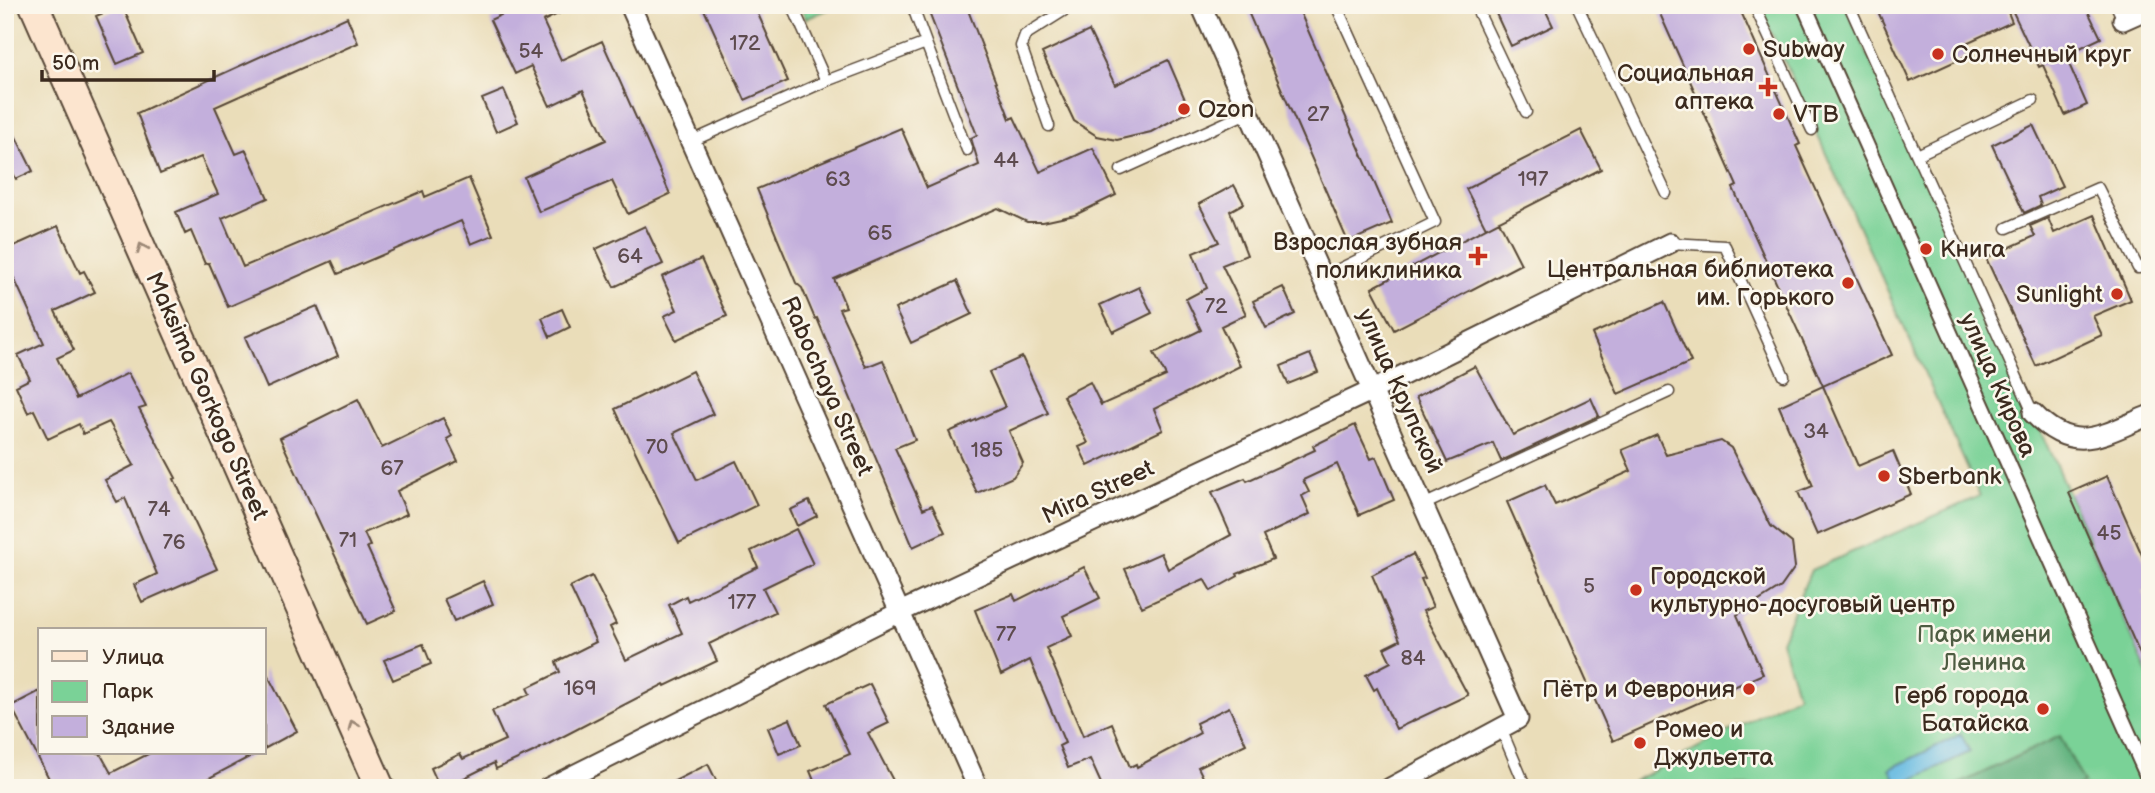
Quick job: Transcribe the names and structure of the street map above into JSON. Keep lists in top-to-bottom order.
{
  "streets": {
    "main road": ["Maksima Gorkogo Street"],
    "street": [
      "улица Кирова",
      "Rabochaya Street",
      "улица Крупской",
      "Mira Street"
    ]
  },
  "crossings": [
    ["Rabochaya Street", "Mira Street"],
    ["улица Крупской", "Mira Street"]
  ],
  "one_way": ["Maksima Gorkogo Street"],
  "parks": ["Парк имени Ленина"],
  "places": {
    "other": [
      "Subway",
      "Солнечный круг",
      "Ozon",
      "VTB",
      "Книга",
      "Центральная библиотека им. Горького",
      "Sunlight",
      "Sberbank",
      "Городской культурно-досуговый центр",
      "Пётр и Феврония",
      "Герб города Батайска",
      "Ромео и Джульетта"
    ],
    "health": ["Социальная аптека", "Взрослая зубная поликлиника"]
  },
  "house_numbers": [
    "172",
    "54",
    "27",
    "44",
    "63",
    "197",
    "65",
    "64",
    "72",
    "34",
    "70",
    "185",
    "67",
    "74",
    "45",
    "71",
    "76",
    "5",
    "177",
    "77",
    "84",
    "169"
  ],
  "legend": ["Улица", "Парк", "Здание"],
  "scale_bar": "50 m"
}
